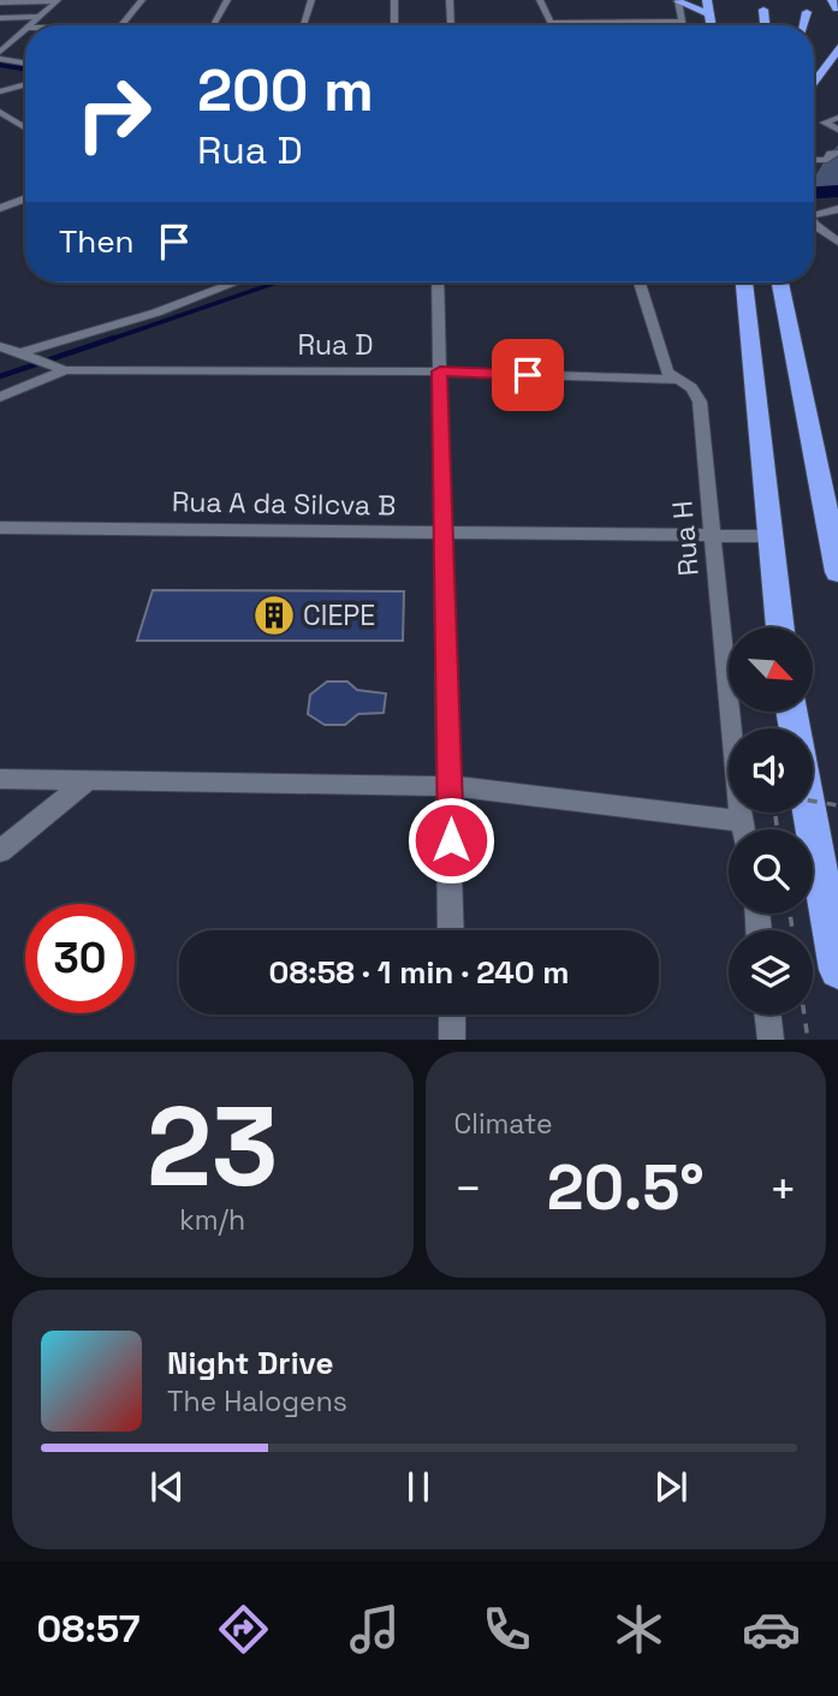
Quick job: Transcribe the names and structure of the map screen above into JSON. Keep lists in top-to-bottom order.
{
  "streets": {
    "street": ["Rua D", "Rua A da Silcva B", "Rua H"]
  },
  "crossings": [
    ["Rua D", "Rua H"],
    ["Rua A da Silcva B", "Rua H"]
  ],
  "places": {
    "building": ["CIEPE"]
  },
  "north": "bottom right",
  "page": {
    "turn": ["200 m", "Rua D"],
    "then": "Then",
    "limit": "30",
    "trip": "08:58 · 1 min · 240 m",
    "tile": [
      ["23", "km/h"],
      "Climate"
    ],
    "heat": ["−", "20.5°", "+"],
    "song": ["Night Drive", "The Halogens"],
    "tabs": "08:57"
  }
}
